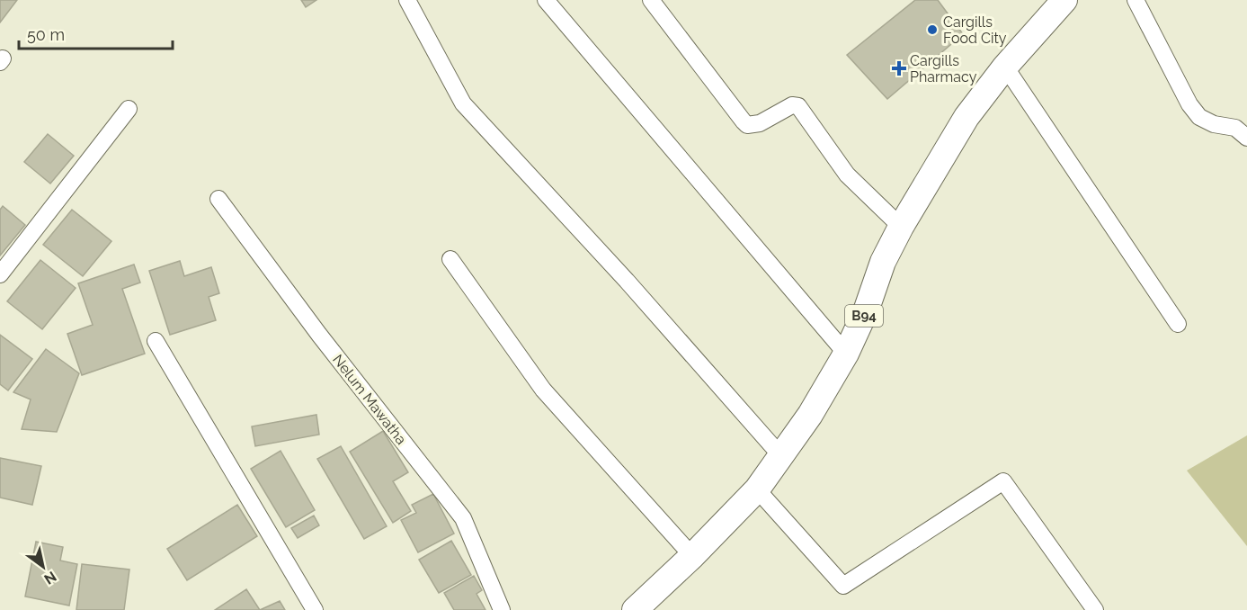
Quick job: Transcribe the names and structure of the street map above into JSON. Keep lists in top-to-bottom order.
{
  "streets": {
    "main road": ["B94"],
    "street": ["Nelum Mawatha"]
  },
  "places": {
    "other": ["Cargills Food City"],
    "health": ["Cargills Pharmacy"]
  },
  "scale_bar": "50 m",
  "north": "bottom right"
}
